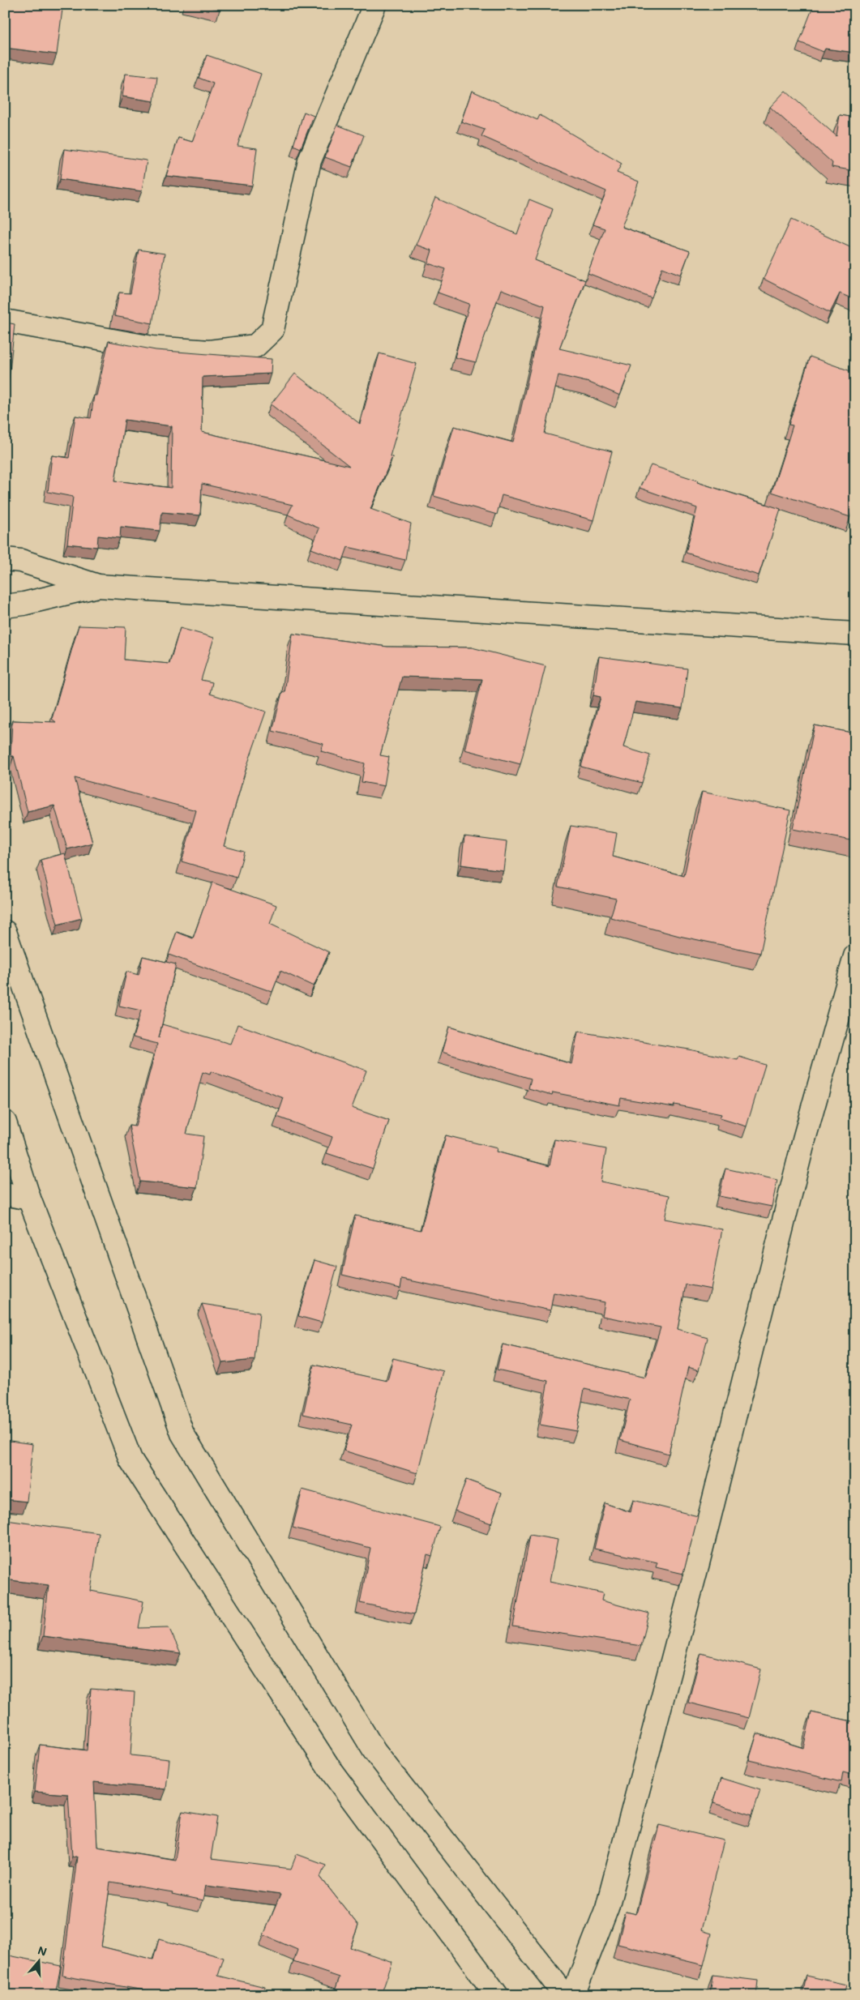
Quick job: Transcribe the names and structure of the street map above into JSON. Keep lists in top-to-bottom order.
{
  "north": "top"
}
